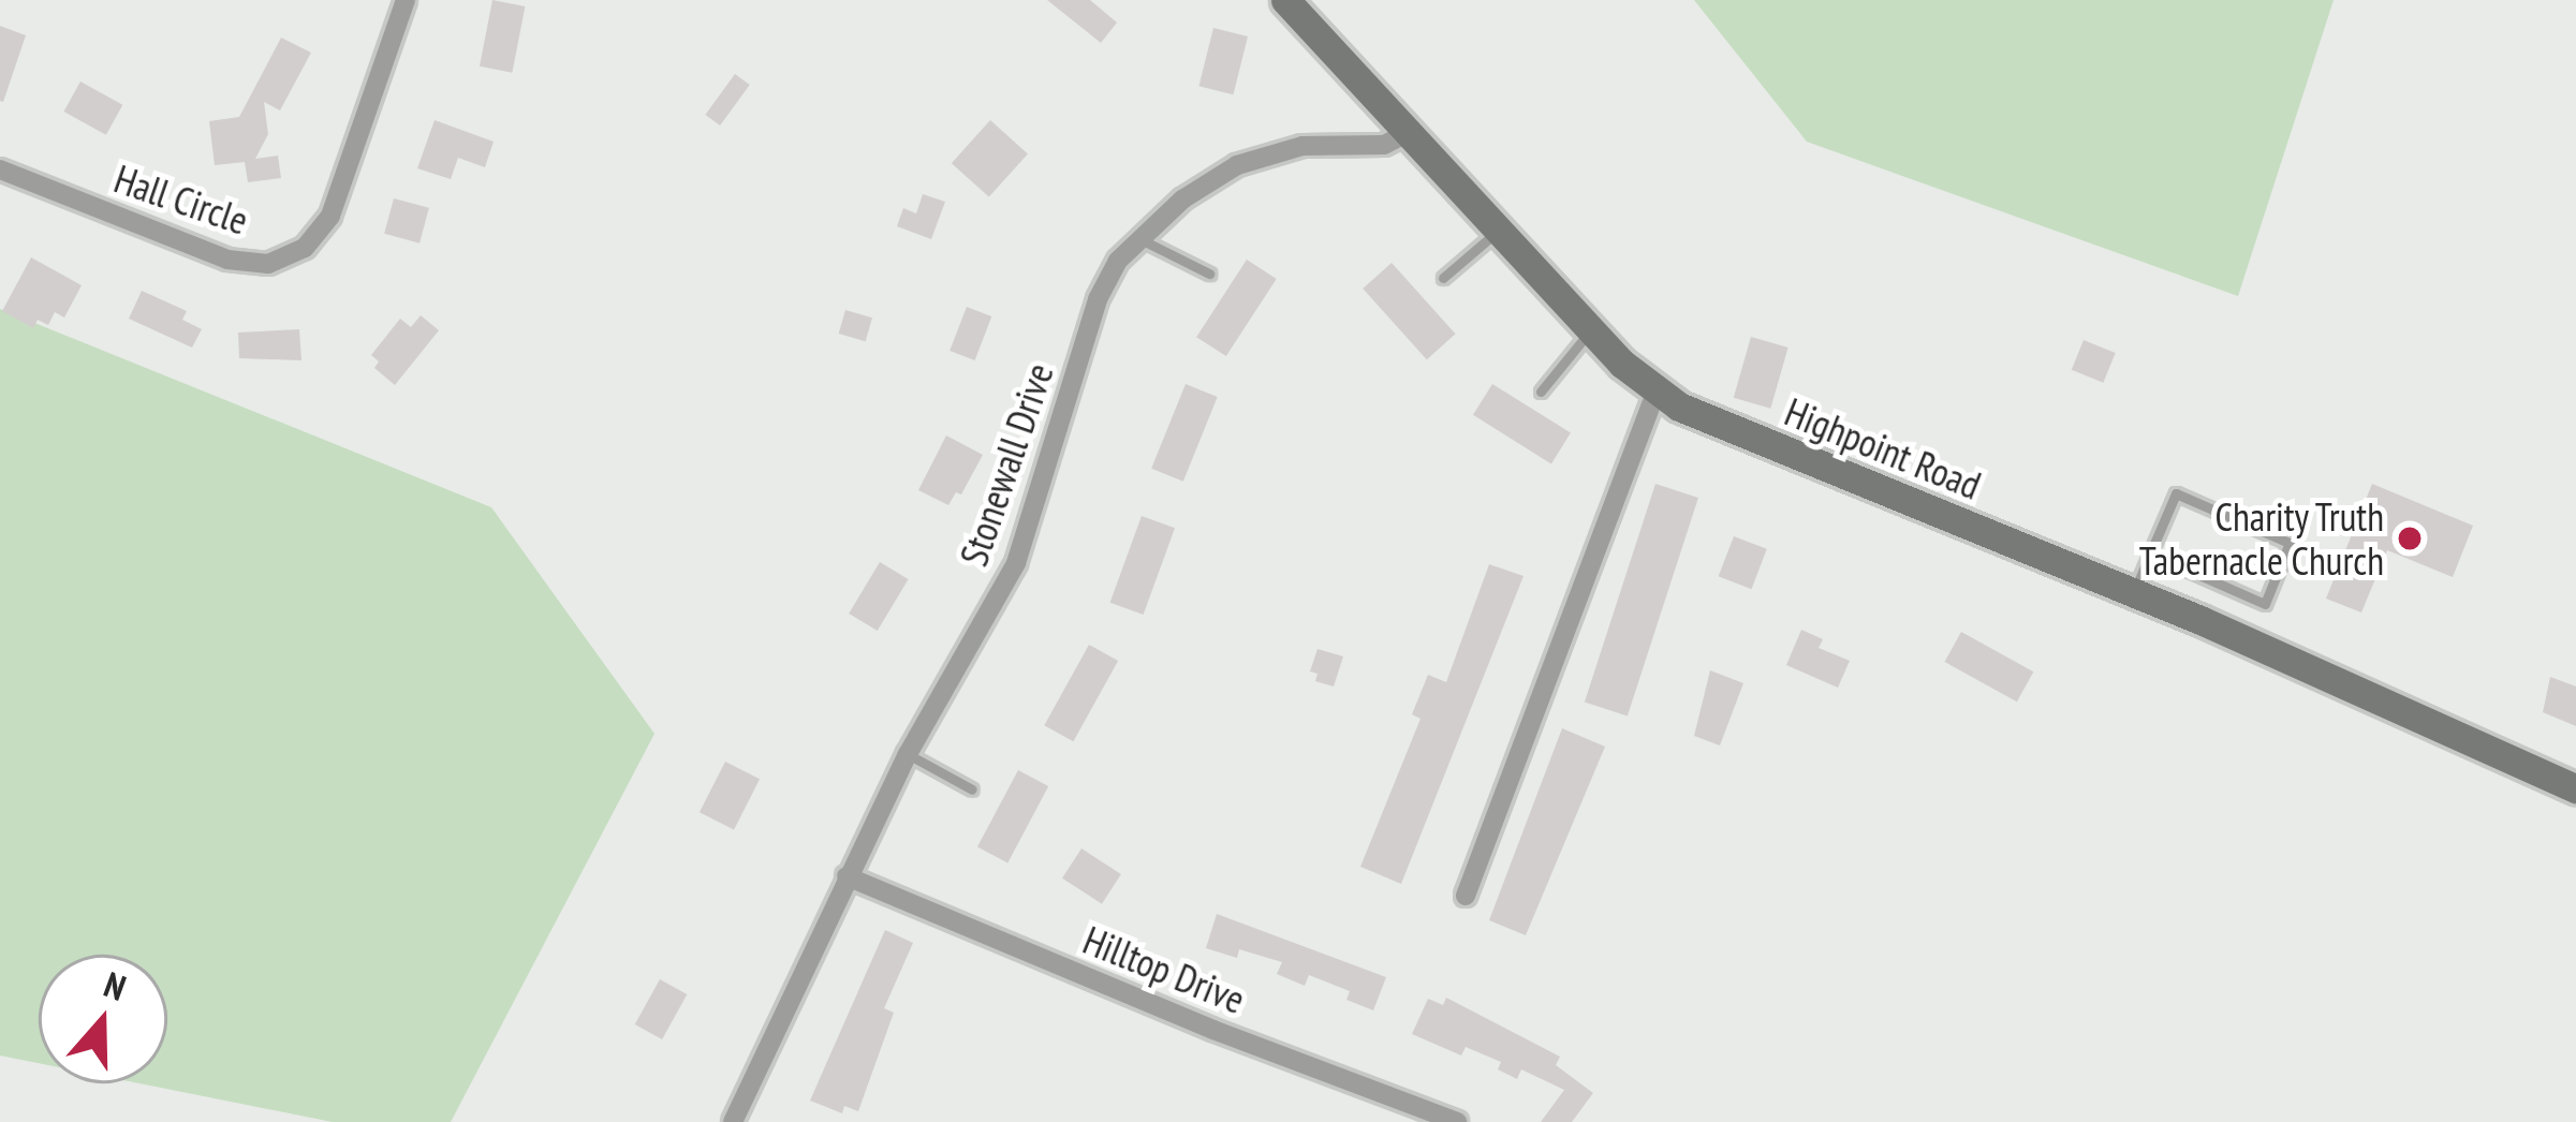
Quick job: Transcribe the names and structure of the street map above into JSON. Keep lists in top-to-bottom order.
{
  "streets": {
    "street": [
      "Hall Circle",
      "Highpoint Road",
      "Stonewall Drive",
      "Hilltop Drive"
    ]
  },
  "crossings": [
    ["Highpoint Road", "Stonewall Drive"],
    ["Stonewall Drive", "Hilltop Drive"]
  ],
  "places": ["Charity Truth Tabernacle Church"],
  "north": "top"
}
